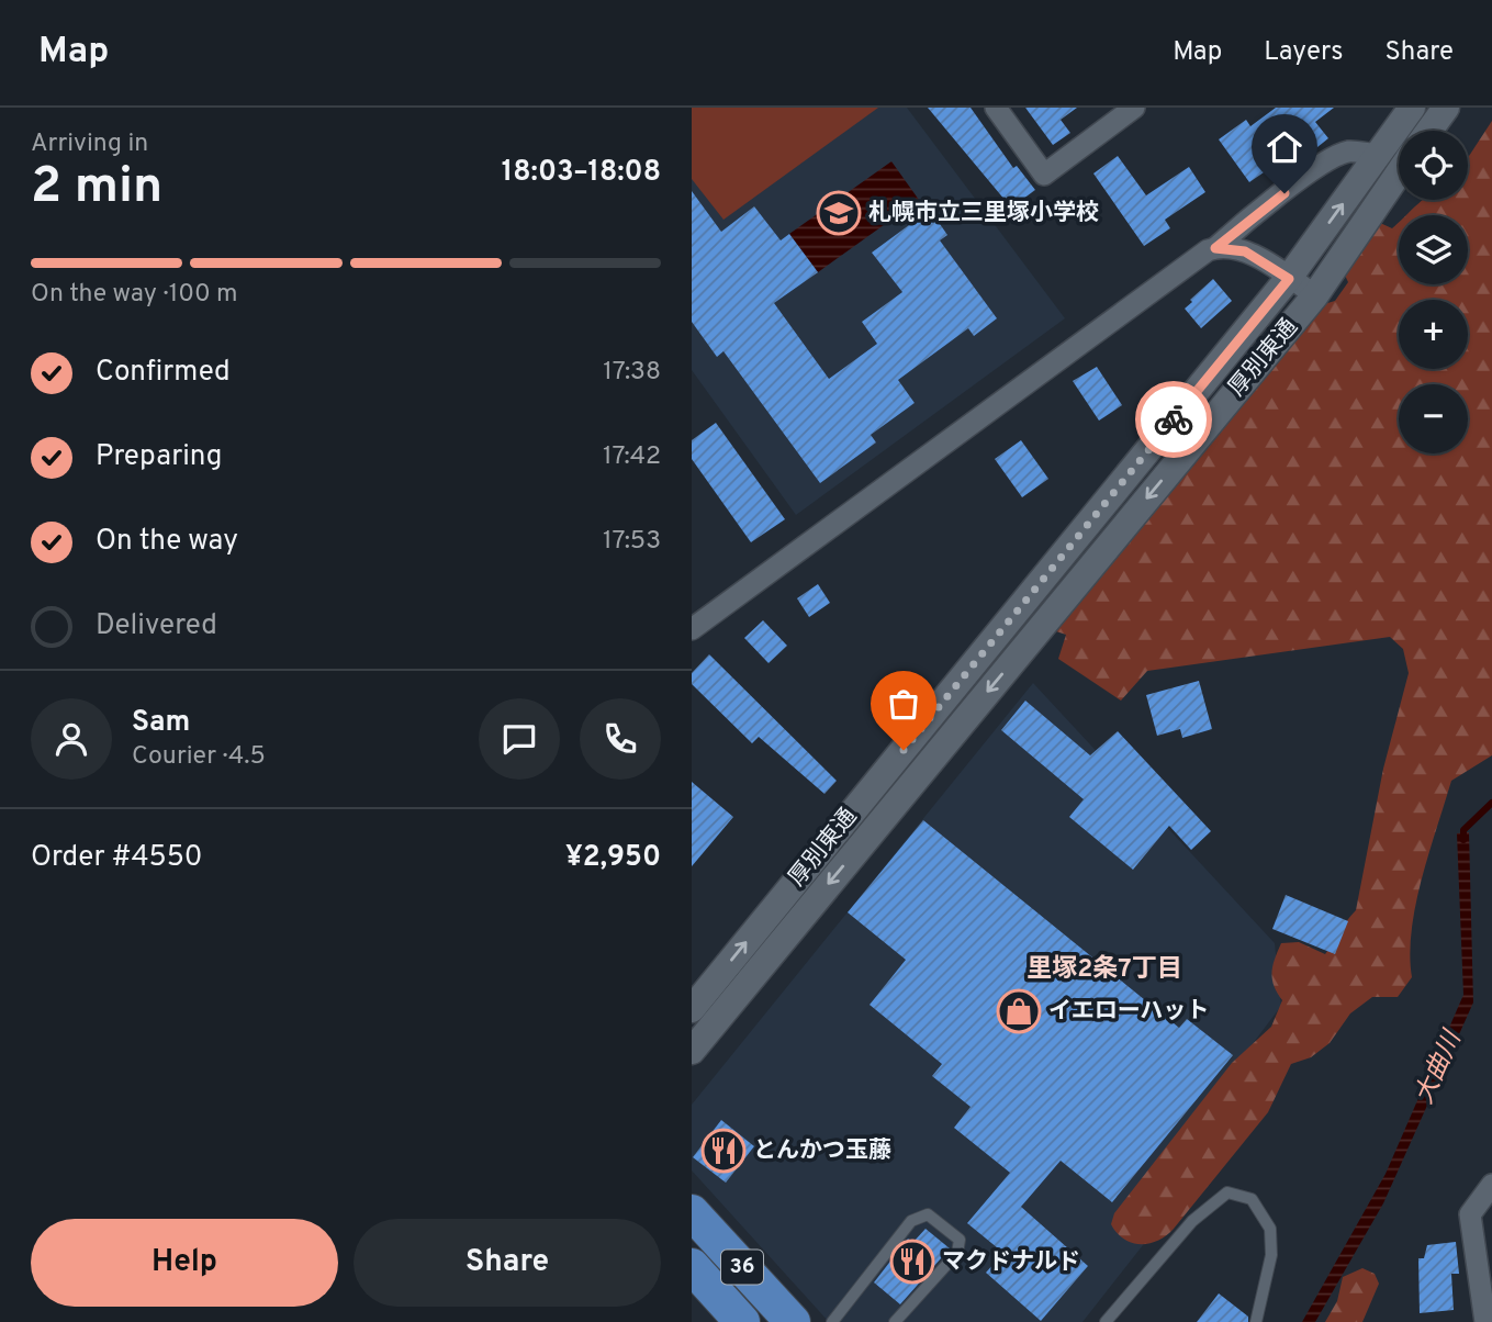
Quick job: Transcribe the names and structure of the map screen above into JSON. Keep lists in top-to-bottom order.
{
  "streets": {
    "highway": ["36"],
    "street": ["厚別東通"]
  },
  "districts": ["里塚2条7丁目"],
  "water": ["大曲川"],
  "places": {
    "school or university": ["札幌市立三里塚小学校"],
    "shop": ["イエローハット"],
    "restaurant": ["とんかつ玉藤", "マクドナルド"]
  },
  "page": {
    "header": "Map",
    "nav": ["Map", "Layers", "Share"],
    "heading": ["2 min", "Arriving in", "18:03–18:08"],
    "panel": [
      "Sam",
      "Courier · 4.5",
      "Order #4550",
      "¥2,950"
    ],
    "map_buttons": ["+", "−"],
    "bar": "On the way · 100 m",
    "list": [
      ["Confirmed", "17:38"],
      ["Preparing", "17:42"],
      ["On the way", "17:53"],
      "Delivered"
    ],
    "buttons": ["Help", "Share"]
  }
}
